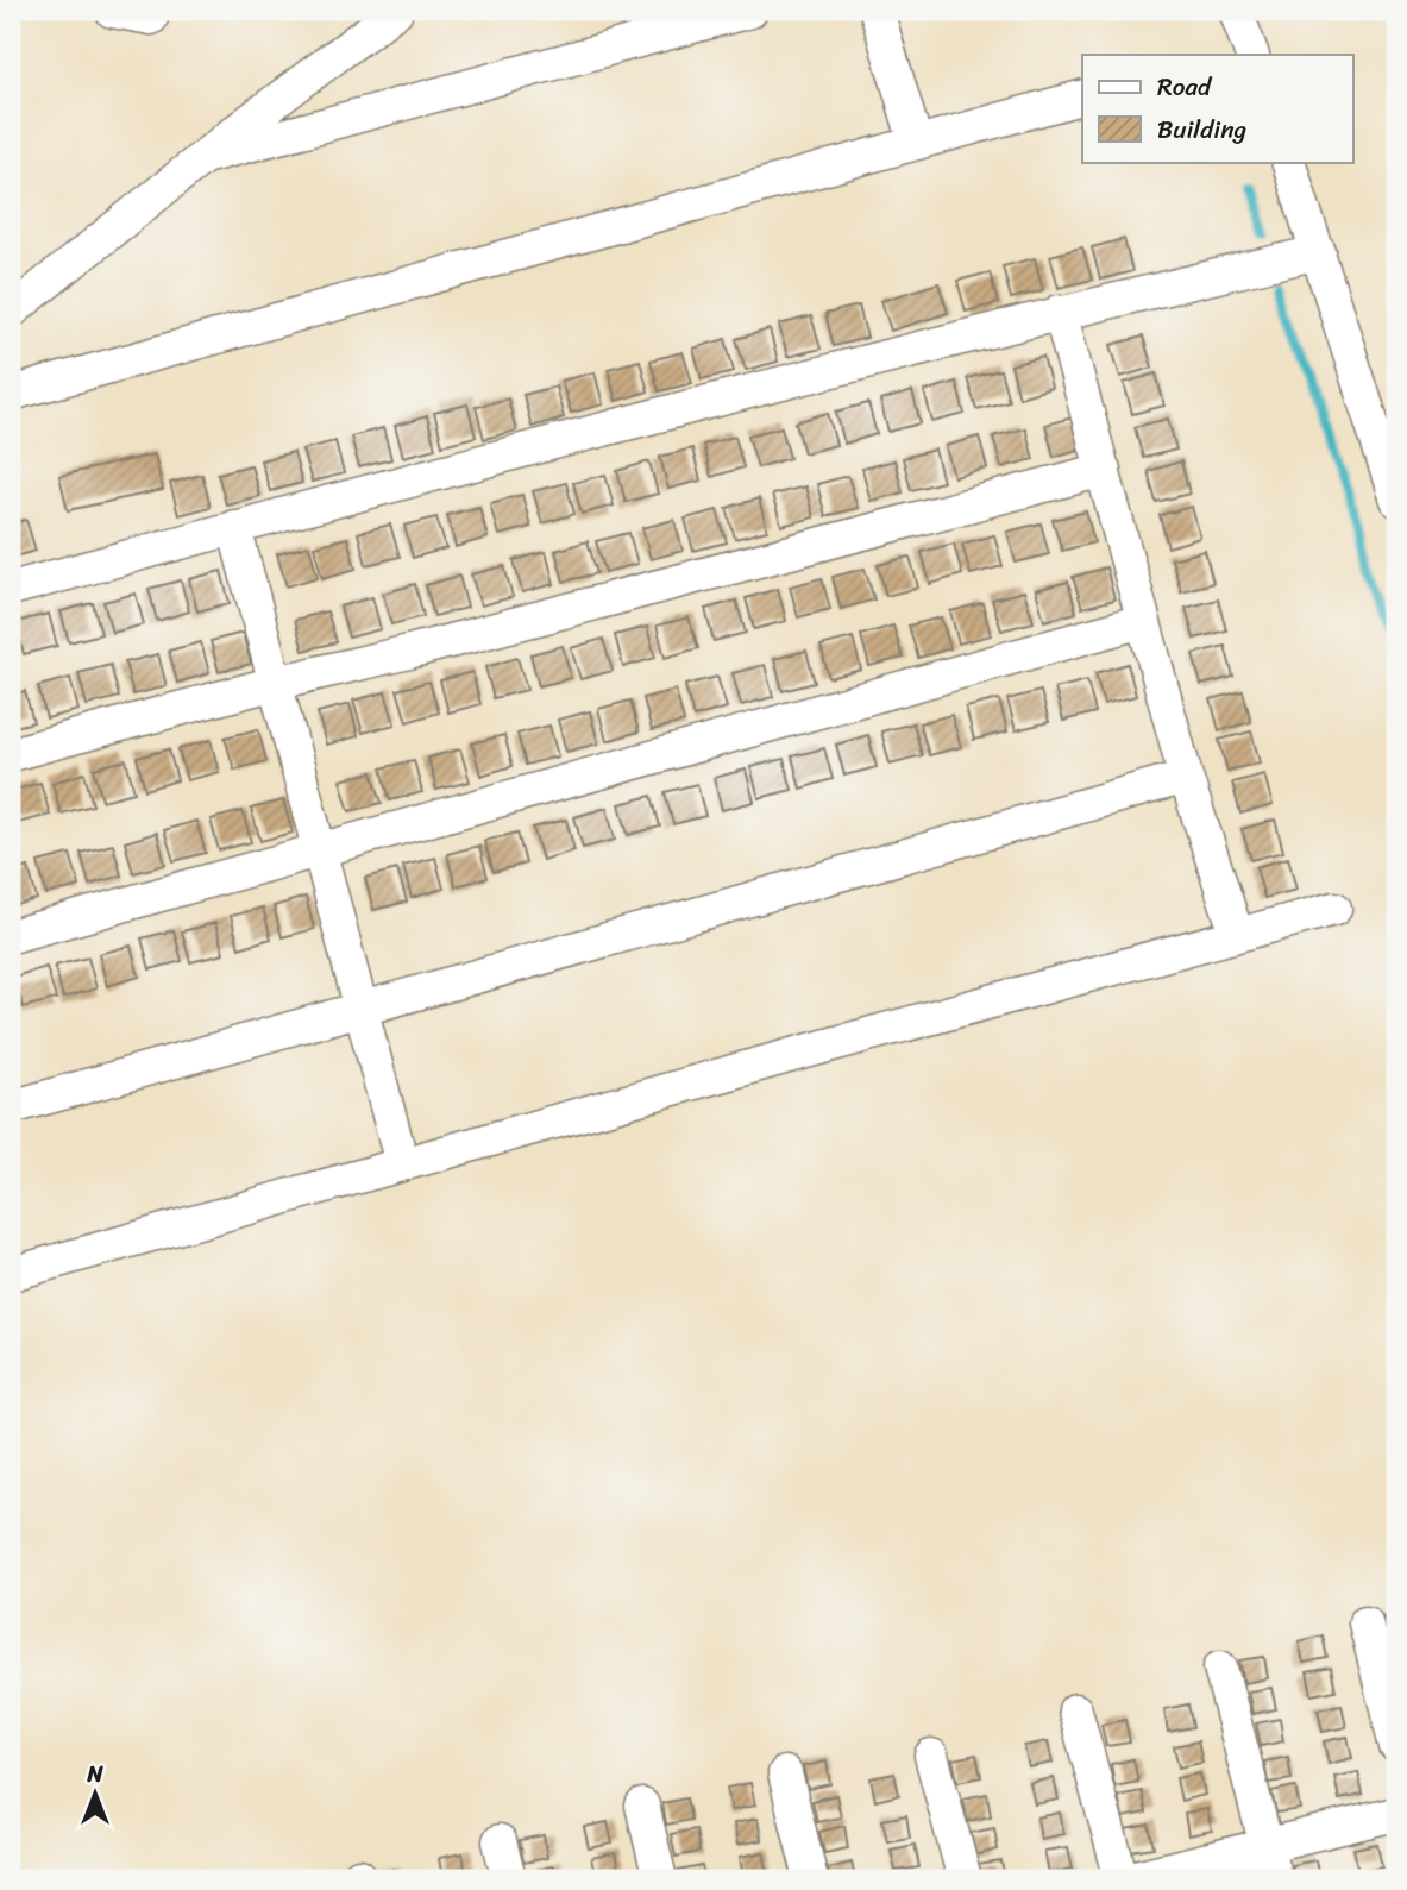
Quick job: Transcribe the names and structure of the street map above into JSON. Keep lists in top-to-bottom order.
{
  "legend": ["Road", "Building"],
  "north": "top"
}
